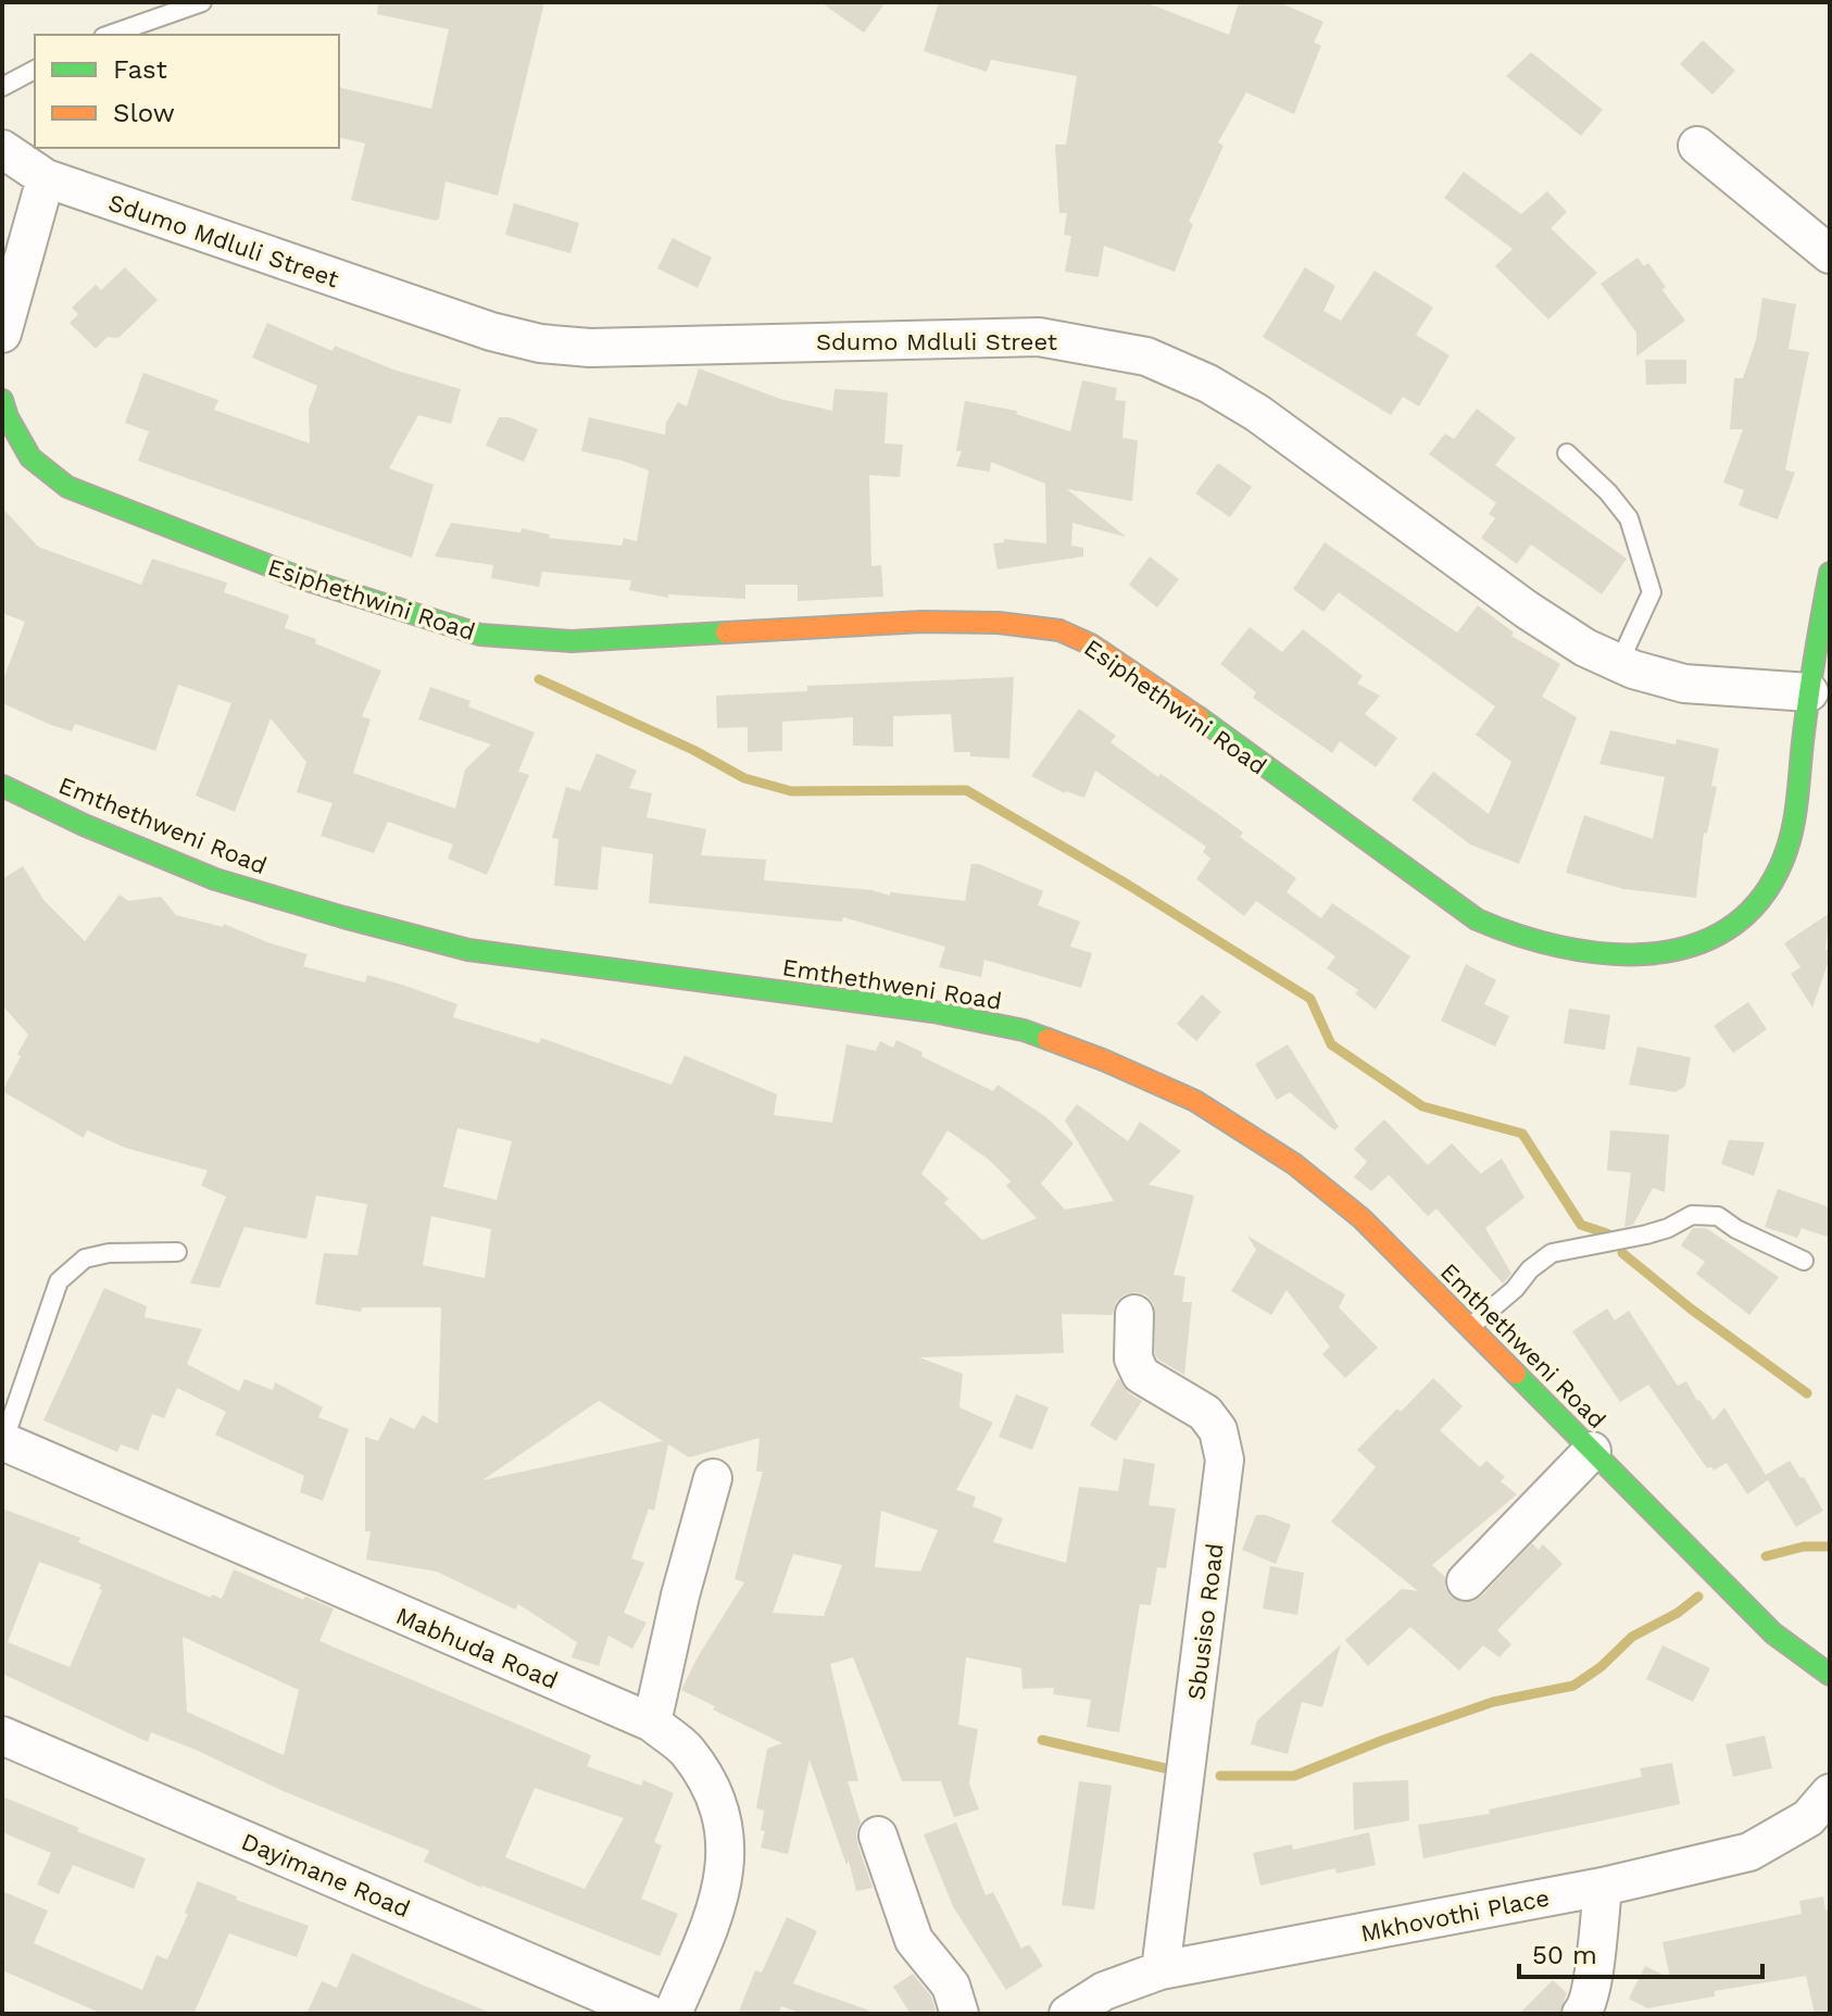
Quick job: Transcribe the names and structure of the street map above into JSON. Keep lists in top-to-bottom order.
{
  "streets": {
    "street": [
      "Sdumo Mdluli Street",
      "Esiphethwini Road",
      "Emthethweni Road",
      "Sbusiso Road",
      "Mabhuda Road",
      "Dayimane Road",
      "Mkhovothi Place"
    ]
  },
  "crossings": [
    ["Sdumo Mdluli Street", "Esiphethwini Road"],
    ["Sbusiso Road", "Mkhovothi Place"]
  ],
  "legend": ["Fast", "Slow"],
  "scale_bar": "50 m"
}
